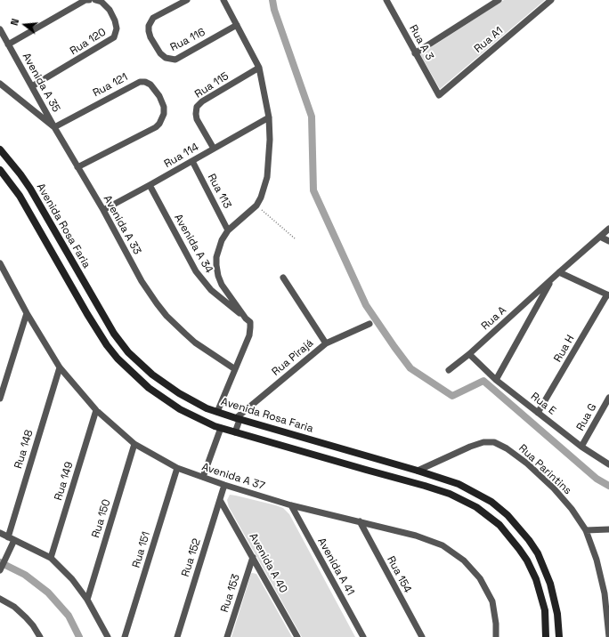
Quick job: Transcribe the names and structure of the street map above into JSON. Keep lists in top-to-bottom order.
{
  "streets": {
    "street": [
      "Rua 116",
      "Rua A1",
      "Rua 120",
      "Rua A 3",
      "Avenida A 35",
      "Rua 121",
      "Rua 115",
      "Rua 114",
      "Rua 113",
      "Avenida A 33",
      "Avenida Rosa Faria",
      "Avenida A 34",
      "Rua A",
      "Rua H",
      "Rua Pirajá",
      "Rua E",
      "Rua G",
      "Rua 148",
      "Rua Parintins",
      "Avenida A 37",
      "Rua 149",
      "Rua 150",
      "Rua 151",
      "Rua 152",
      "Avenida A 40",
      "Avenida A 41",
      "Rua 154",
      "Rua 153"
    ]
  },
  "crossings": [
    ["Rua A1", "Rua A 3"],
    ["Rua 120", "Avenida A 35"],
    ["Avenida A 35", "Rua 121"],
    ["Avenida A 35", "Avenida A 33"],
    ["Rua 121", "Avenida A 33"],
    ["Rua 115", "Rua 114"],
    ["Rua 114", "Rua 113"],
    ["Rua 114", "Avenida A 33"],
    ["Rua 114", "Avenida A 34"],
    ["Avenida Rosa Faria", "Rua Pirajá"],
    ["Avenida Rosa Faria", "Rua Parintins"],
    ["Rua A", "Rua E"],
    ["Rua H", "Rua E"],
    ["Rua E", "Rua G"],
    ["Rua 148", "Avenida A 37"],
    ["Avenida A 37", "Rua 149"],
    ["Avenida A 37", "Rua 150"],
    ["Avenida A 37", "Rua 151"],
    ["Avenida A 37", "Rua 152"],
    ["Avenida A 37", "Avenida A 41"],
    ["Avenida A 37", "Rua 154"],
    ["Rua 152", "Avenida A 40"],
    ["Avenida A 40", "Rua 153"]
  ],
  "north": "left"
}
